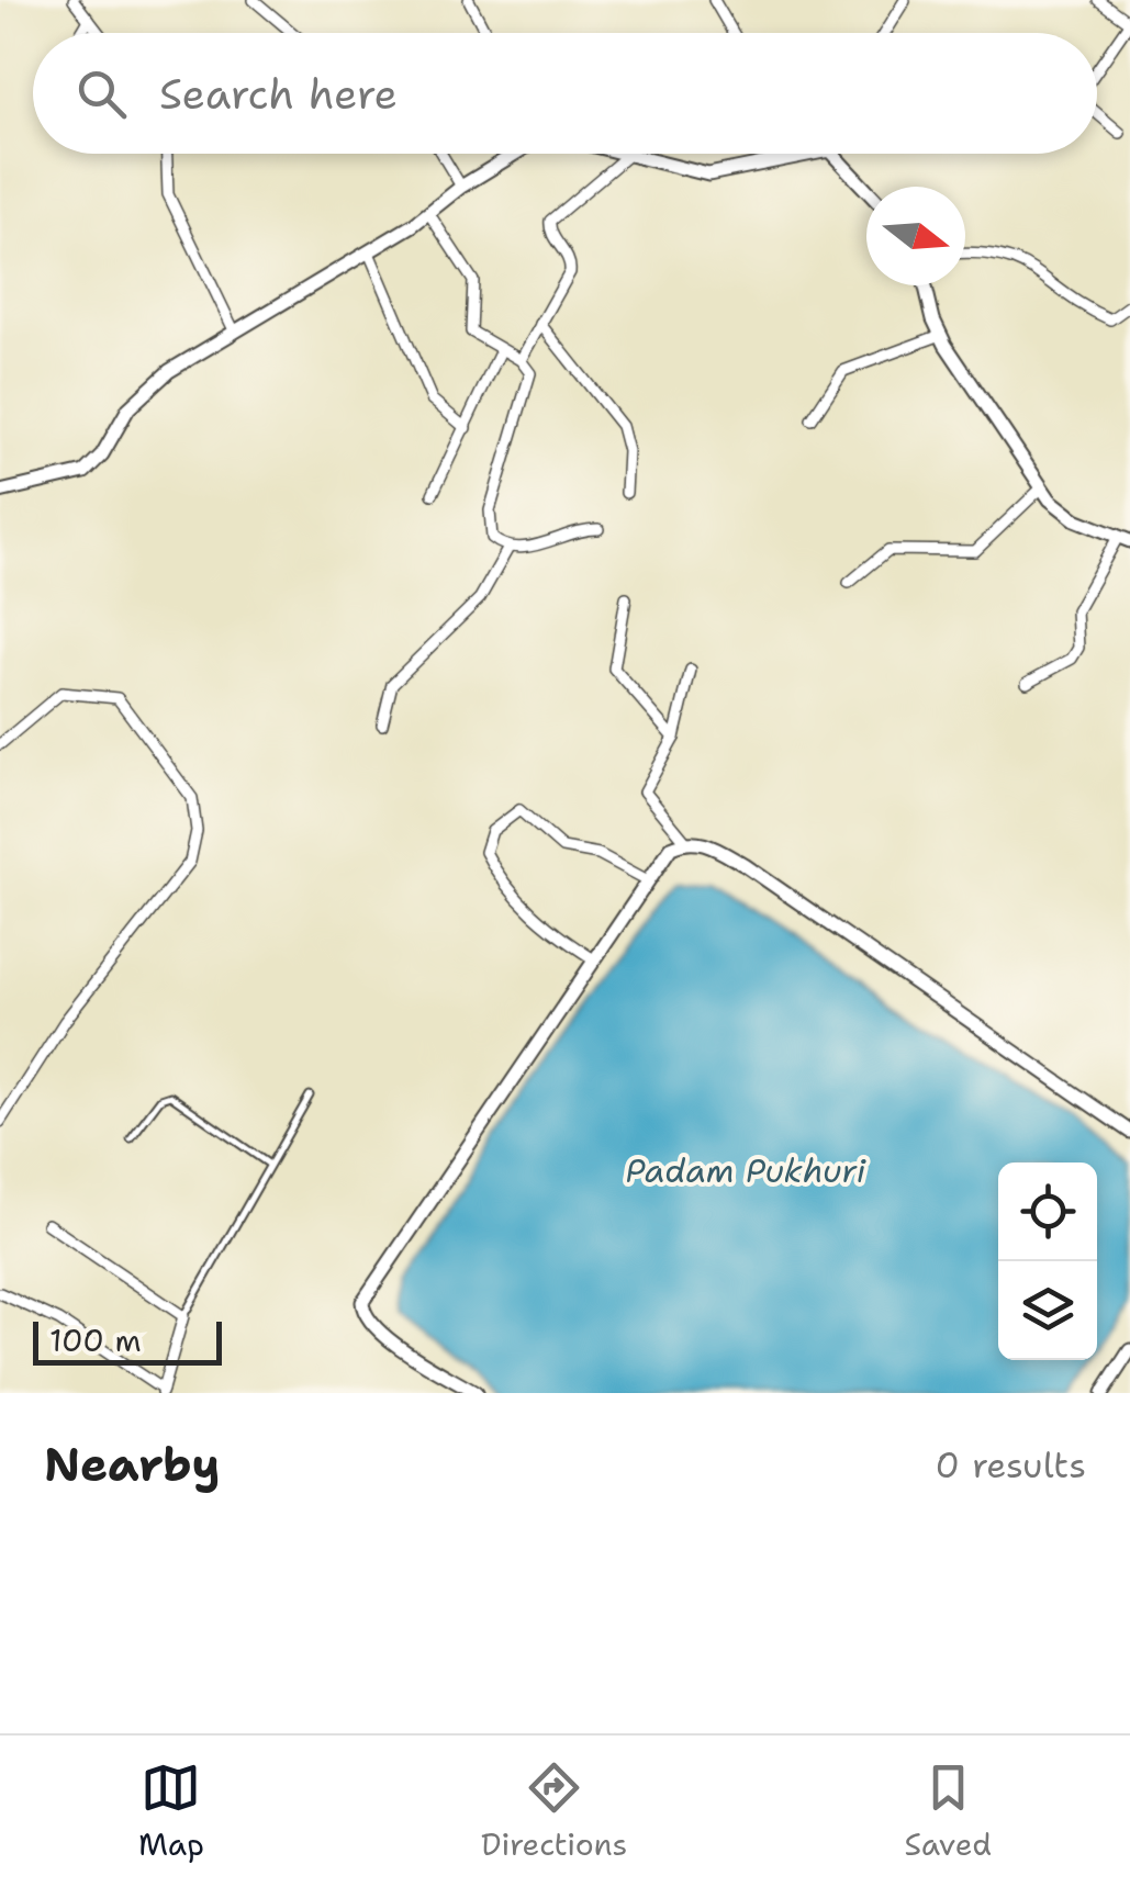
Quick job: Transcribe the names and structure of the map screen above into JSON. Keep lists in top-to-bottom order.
{
  "water": ["Padam Pukhuri"],
  "scale_bar": "100 m",
  "north": "right",
  "page": {
    "search": "Search here",
    "scale": "100 m",
    "heading": ["Nearby", "0 results"],
    "nav": ["Map", "Directions", "Saved"]
  }
}
